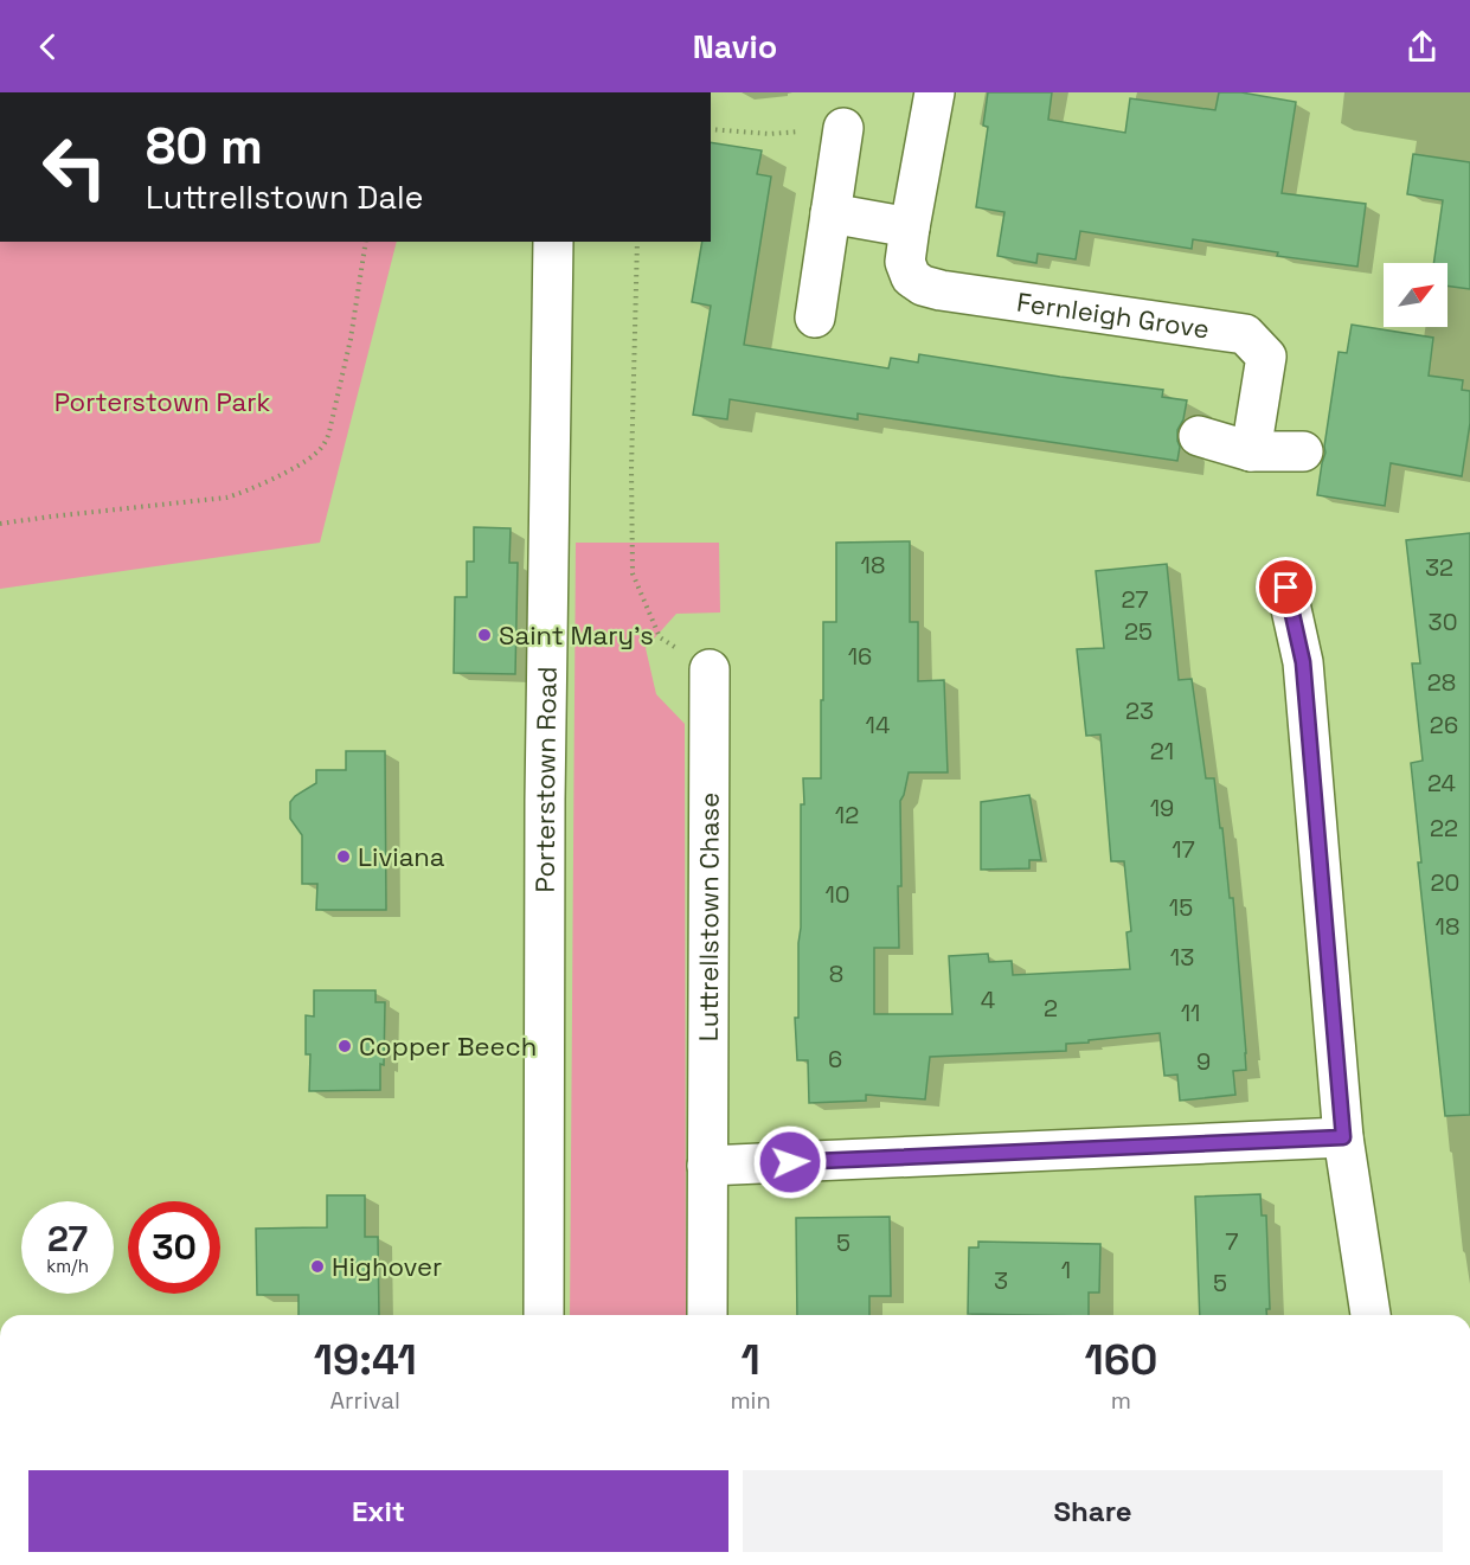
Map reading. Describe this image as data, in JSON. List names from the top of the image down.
{
  "streets": {
    "street": ["Fernleigh Grove", "Porterstown Road", "Luttrellstown Chase"]
  },
  "parks": ["Porterstown Park"],
  "places": [
    "Saint Mary's",
    "Liviana",
    "Copper Beech",
    "Highover"
  ],
  "house_numbers": [
    "18",
    "32",
    "27",
    "30",
    "25",
    "16",
    "28",
    "23",
    "14",
    "26",
    "21",
    "24",
    "19",
    "12",
    "22",
    "17",
    "20",
    "10",
    "15",
    "18",
    "13",
    "8",
    "4",
    "2",
    "11",
    "6",
    "9",
    "7",
    "5",
    "1",
    "3",
    "5"
  ],
  "north": "top right",
  "page": {
    "header": "Navio",
    "turn": ["80 m", "Luttrellstown Dale"],
    "speed": "27 km/h",
    "limit": "30",
    "eta": [
      "19:41",
      "Arrival",
      "1",
      "min",
      "160",
      "m"
    ],
    "buttons": ["Exit", "Share"]
  }
}
